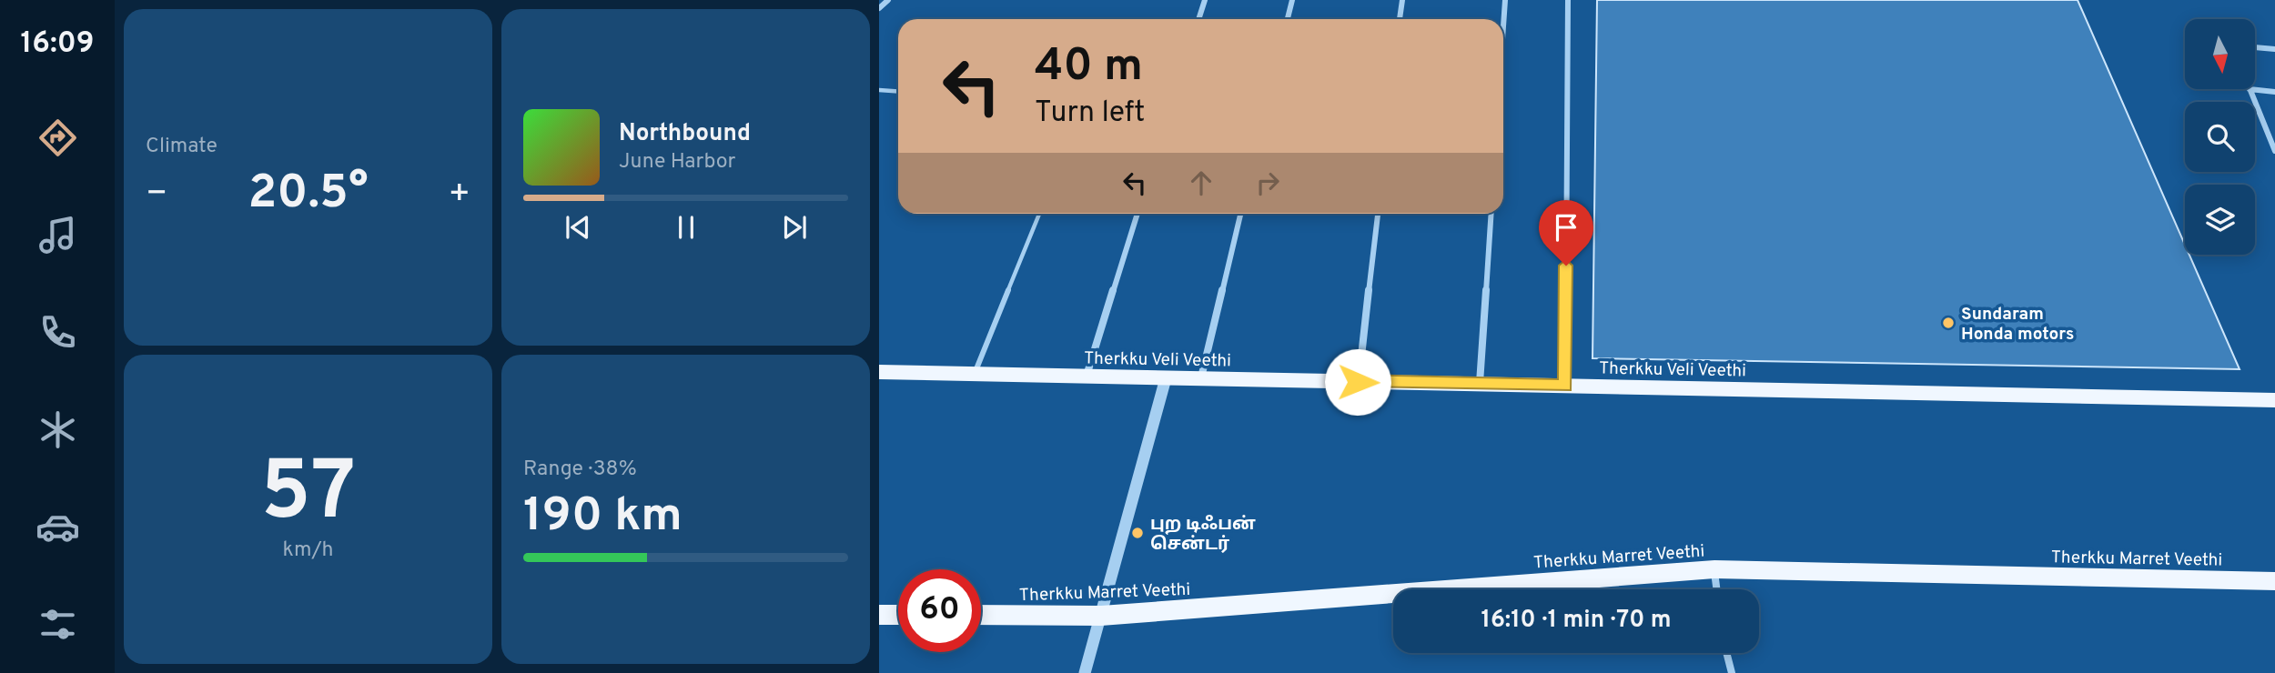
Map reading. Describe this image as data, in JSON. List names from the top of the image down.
{
  "streets": {
    "main road": ["Therkku Veli Veethi", "Therkku Marret Veethi"]
  },
  "places": ["Sundaram Honda motors", "புற டிஃபன் சென்டர்"],
  "north": "bottom",
  "page": {
    "tabs": "16:09",
    "tile": [
      "Climate",
      ["57", "km/h"],
      ["Range · 38%", "190 km"]
    ],
    "turn": ["40 m", "Turn left"],
    "song": ["Northbound", "June Harbor"],
    "heat": ["−", "20.5°", "+"],
    "limit": "60",
    "trip": "16:10 · 1 min · 70 m"
  }
}
